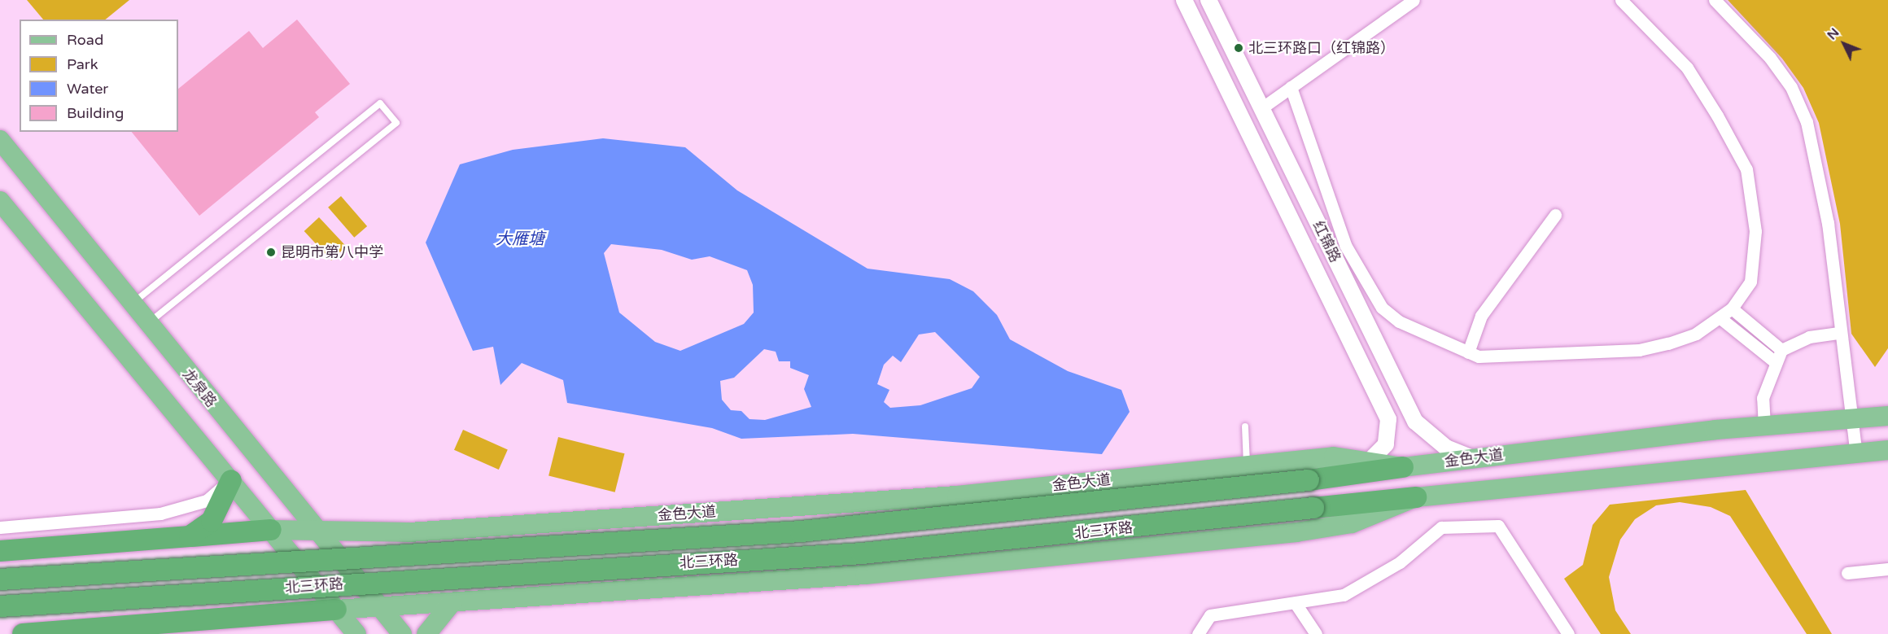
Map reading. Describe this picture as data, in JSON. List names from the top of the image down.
{
  "streets": {
    "highway": ["北三环路"],
    "main road": ["龙泉路", "金色大道"],
    "street": ["红锦路"]
  },
  "crossings": [
    ["红锦路", "金色大道"],
    ["龙泉路", "金色大道"],
    ["金色大道", "北三环路"]
  ],
  "water": ["大雁塘"],
  "places": ["北三环路口（红锦路）", "昆明市第八中学"],
  "legend": [
    "Road",
    "Park",
    "Water",
    "Building"
  ],
  "north": "top left"
}
